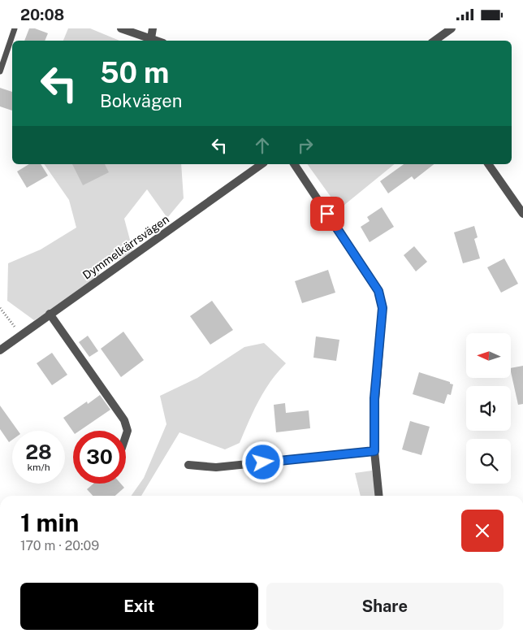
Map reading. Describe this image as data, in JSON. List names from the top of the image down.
{
  "streets": {
    "street": ["Dymmelkärrsvägen"]
  },
  "north": "left",
  "page": {
    "status": "20:08",
    "turn": ["50 m", "Bokvägen"],
    "speed": "28 km/h",
    "limit": "30",
    "heading": ["1 min", "170 m · 20:09"],
    "buttons": ["Exit", "Share"]
  }
}
